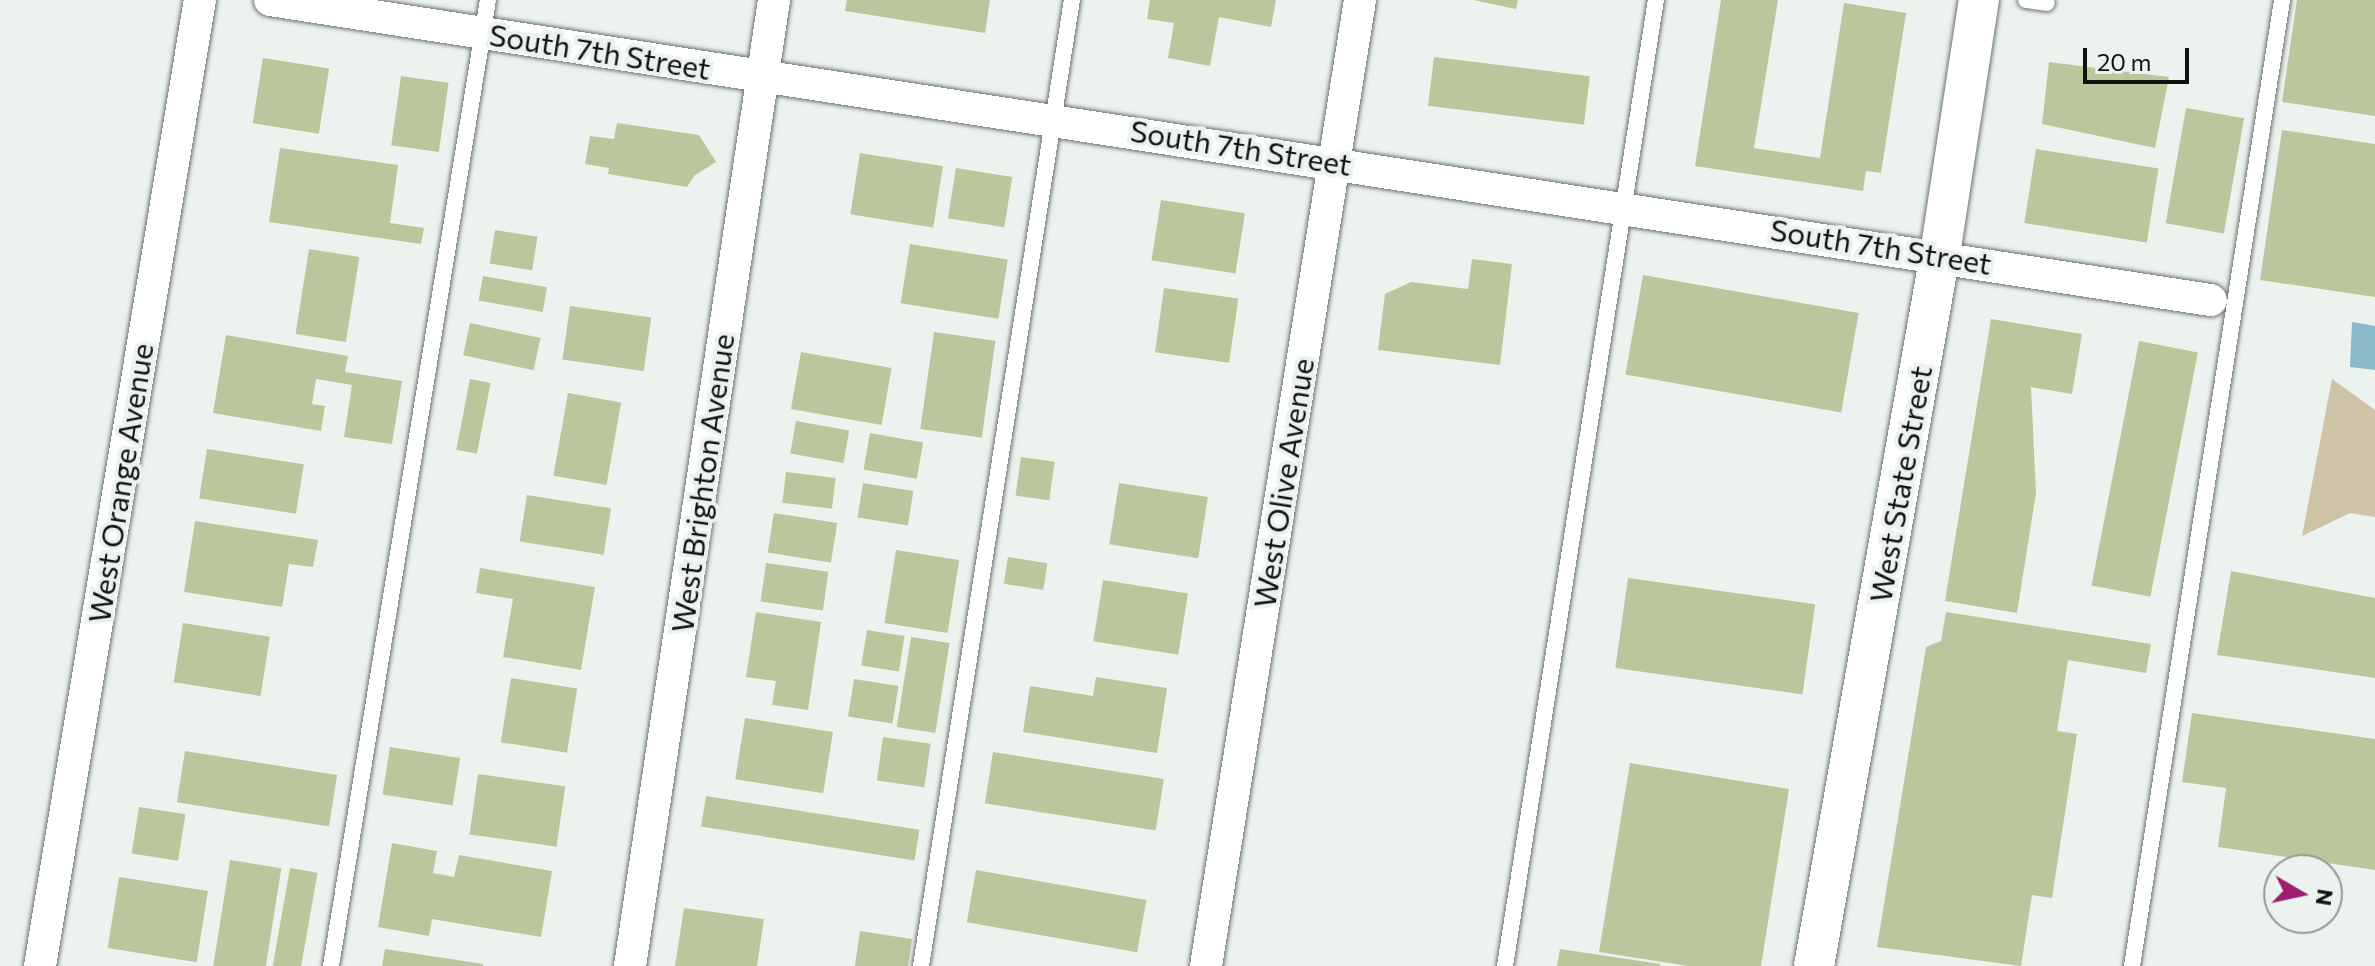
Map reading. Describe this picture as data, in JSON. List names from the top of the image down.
{
  "streets": {
    "street": [
      "South 7th Street",
      "West Orange Avenue",
      "West Brighton Avenue",
      "West Olive Avenue",
      "West State Street"
    ]
  },
  "crossings": [
    ["South 7th Street", "West Brighton Avenue"],
    ["South 7th Street", "West Olive Avenue"],
    ["South 7th Street", "West State Street"]
  ],
  "scale_bar": "20 m",
  "north": "right"
}
